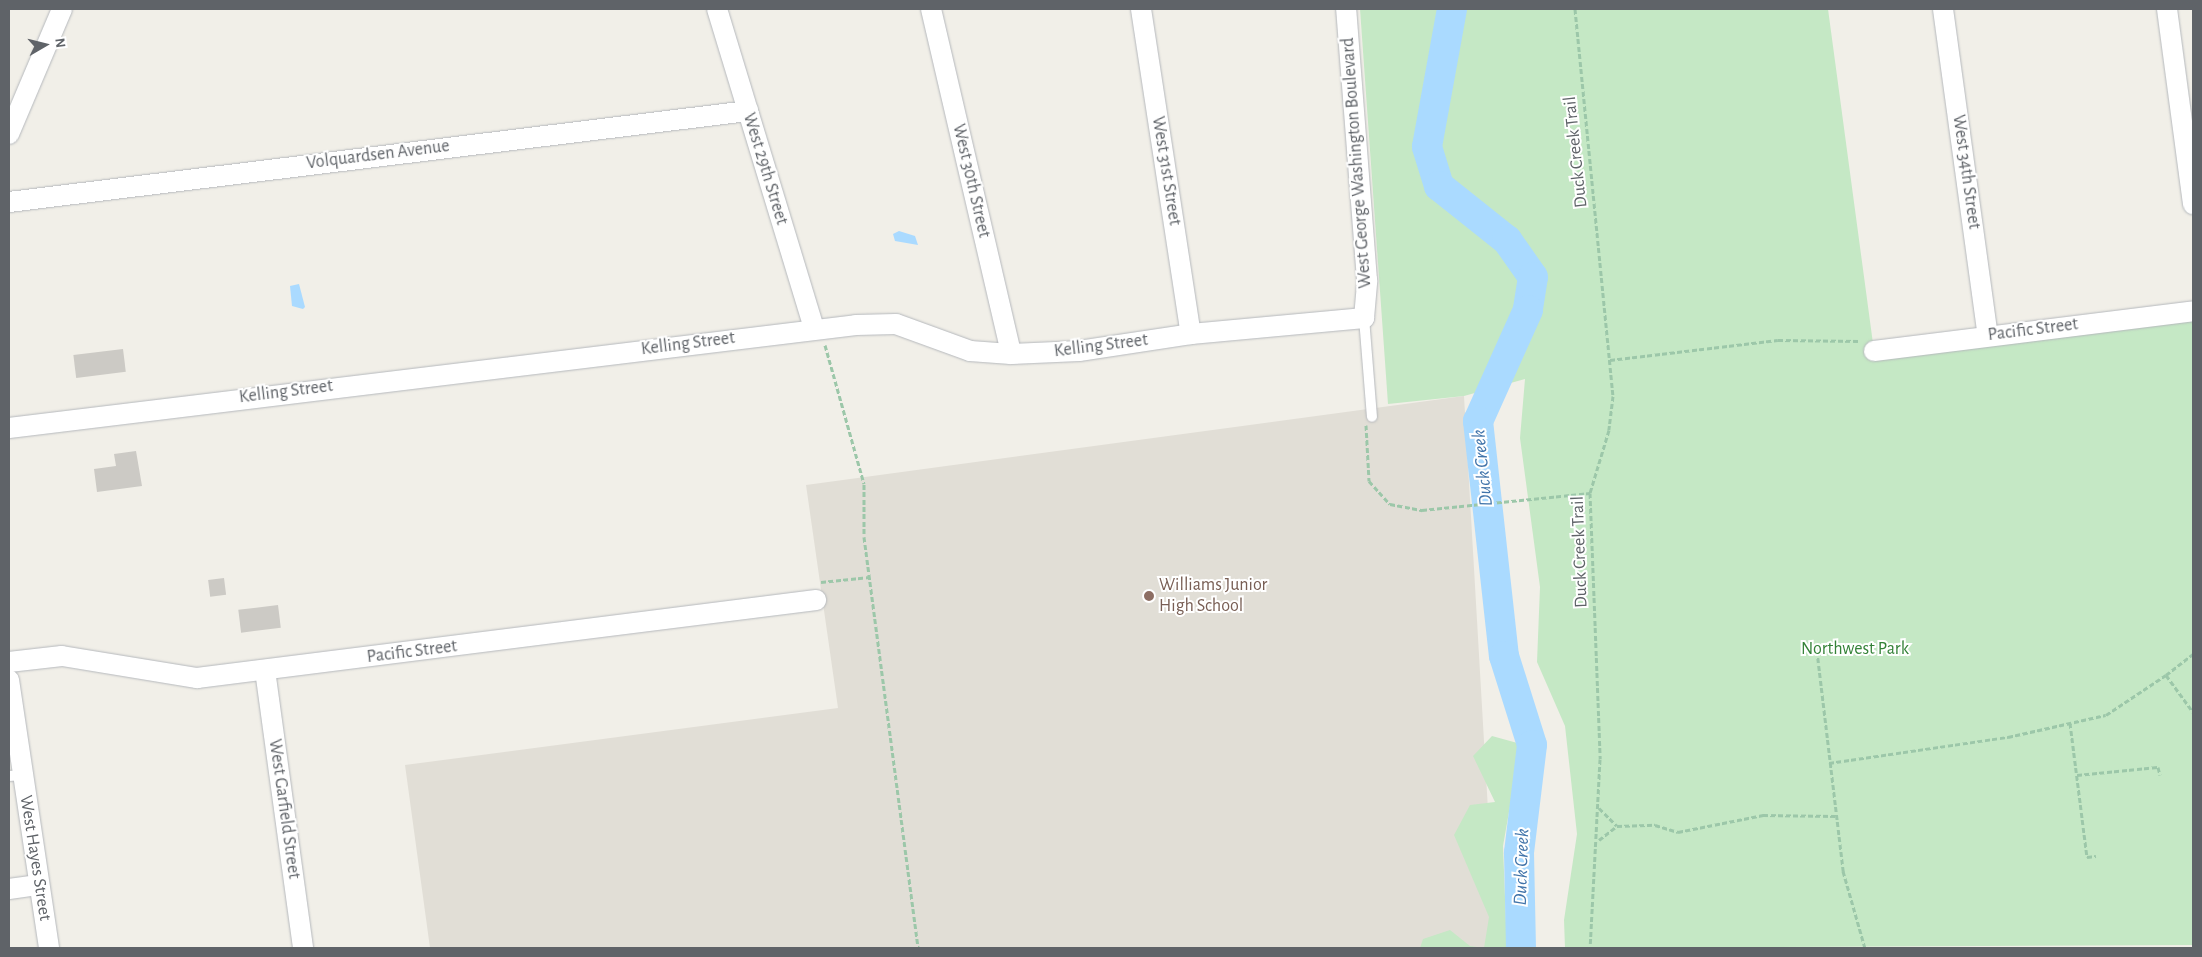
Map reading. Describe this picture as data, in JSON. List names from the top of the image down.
{
  "streets": {
    "street": [
      "Volquardsen Avenue",
      "West George Washington Boulevard",
      "West 29th Street",
      "West 31st Street",
      "West 34th Street",
      "West 30th Street",
      "Pacific Street",
      "Kelling Street",
      "West Garfield Street",
      "West Hayes Street"
    ],
    "path": ["Duck Creek Trail"]
  },
  "crossings": [
    ["Volquardsen Avenue", "West 29th Street"],
    ["West George Washington Boulevard", "Kelling Street"],
    ["West 29th Street", "Kelling Street"],
    ["West 31st Street", "Kelling Street"],
    ["West 34th Street", "Pacific Street"],
    ["West 30th Street", "Kelling Street"],
    ["Pacific Street", "West Garfield Street"]
  ],
  "water": ["Duck Creek"],
  "parks": ["Northwest Park"],
  "places": ["Williams Junior High School"],
  "north": "right"
}
